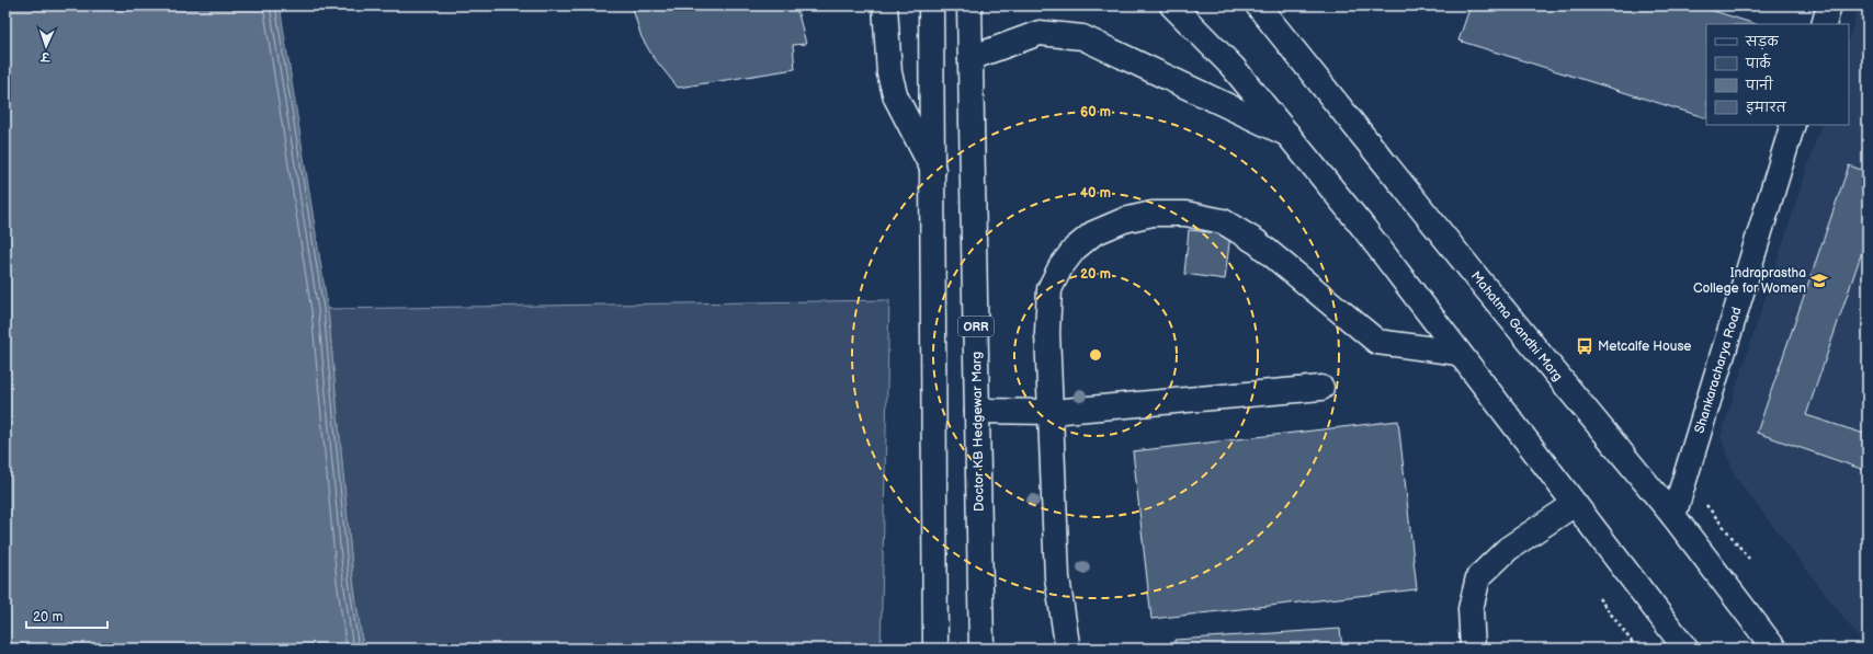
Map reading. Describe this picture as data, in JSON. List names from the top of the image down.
{
  "streets": {
    "main road": [
      "ORR",
      "Mahatma Gandhi Marg",
      "Shankaracharya Road",
      "Doctor KB Hedgewar Marg"
    ]
  },
  "crossings": [
    ["Mahatma Gandhi Marg", "Shankaracharya Road"]
  ],
  "places": {
    "school or university": ["Indraprastha College for Women"],
    "bus stop": ["Metcalfe House"]
  },
  "legend": [
    "सड़क",
    "पार्क",
    "पानी",
    "इमारत"
  ],
  "scale_bar": "20 m",
  "north": "bottom",
  "rings": ["60 m", "40 m", "20 m"]
}
